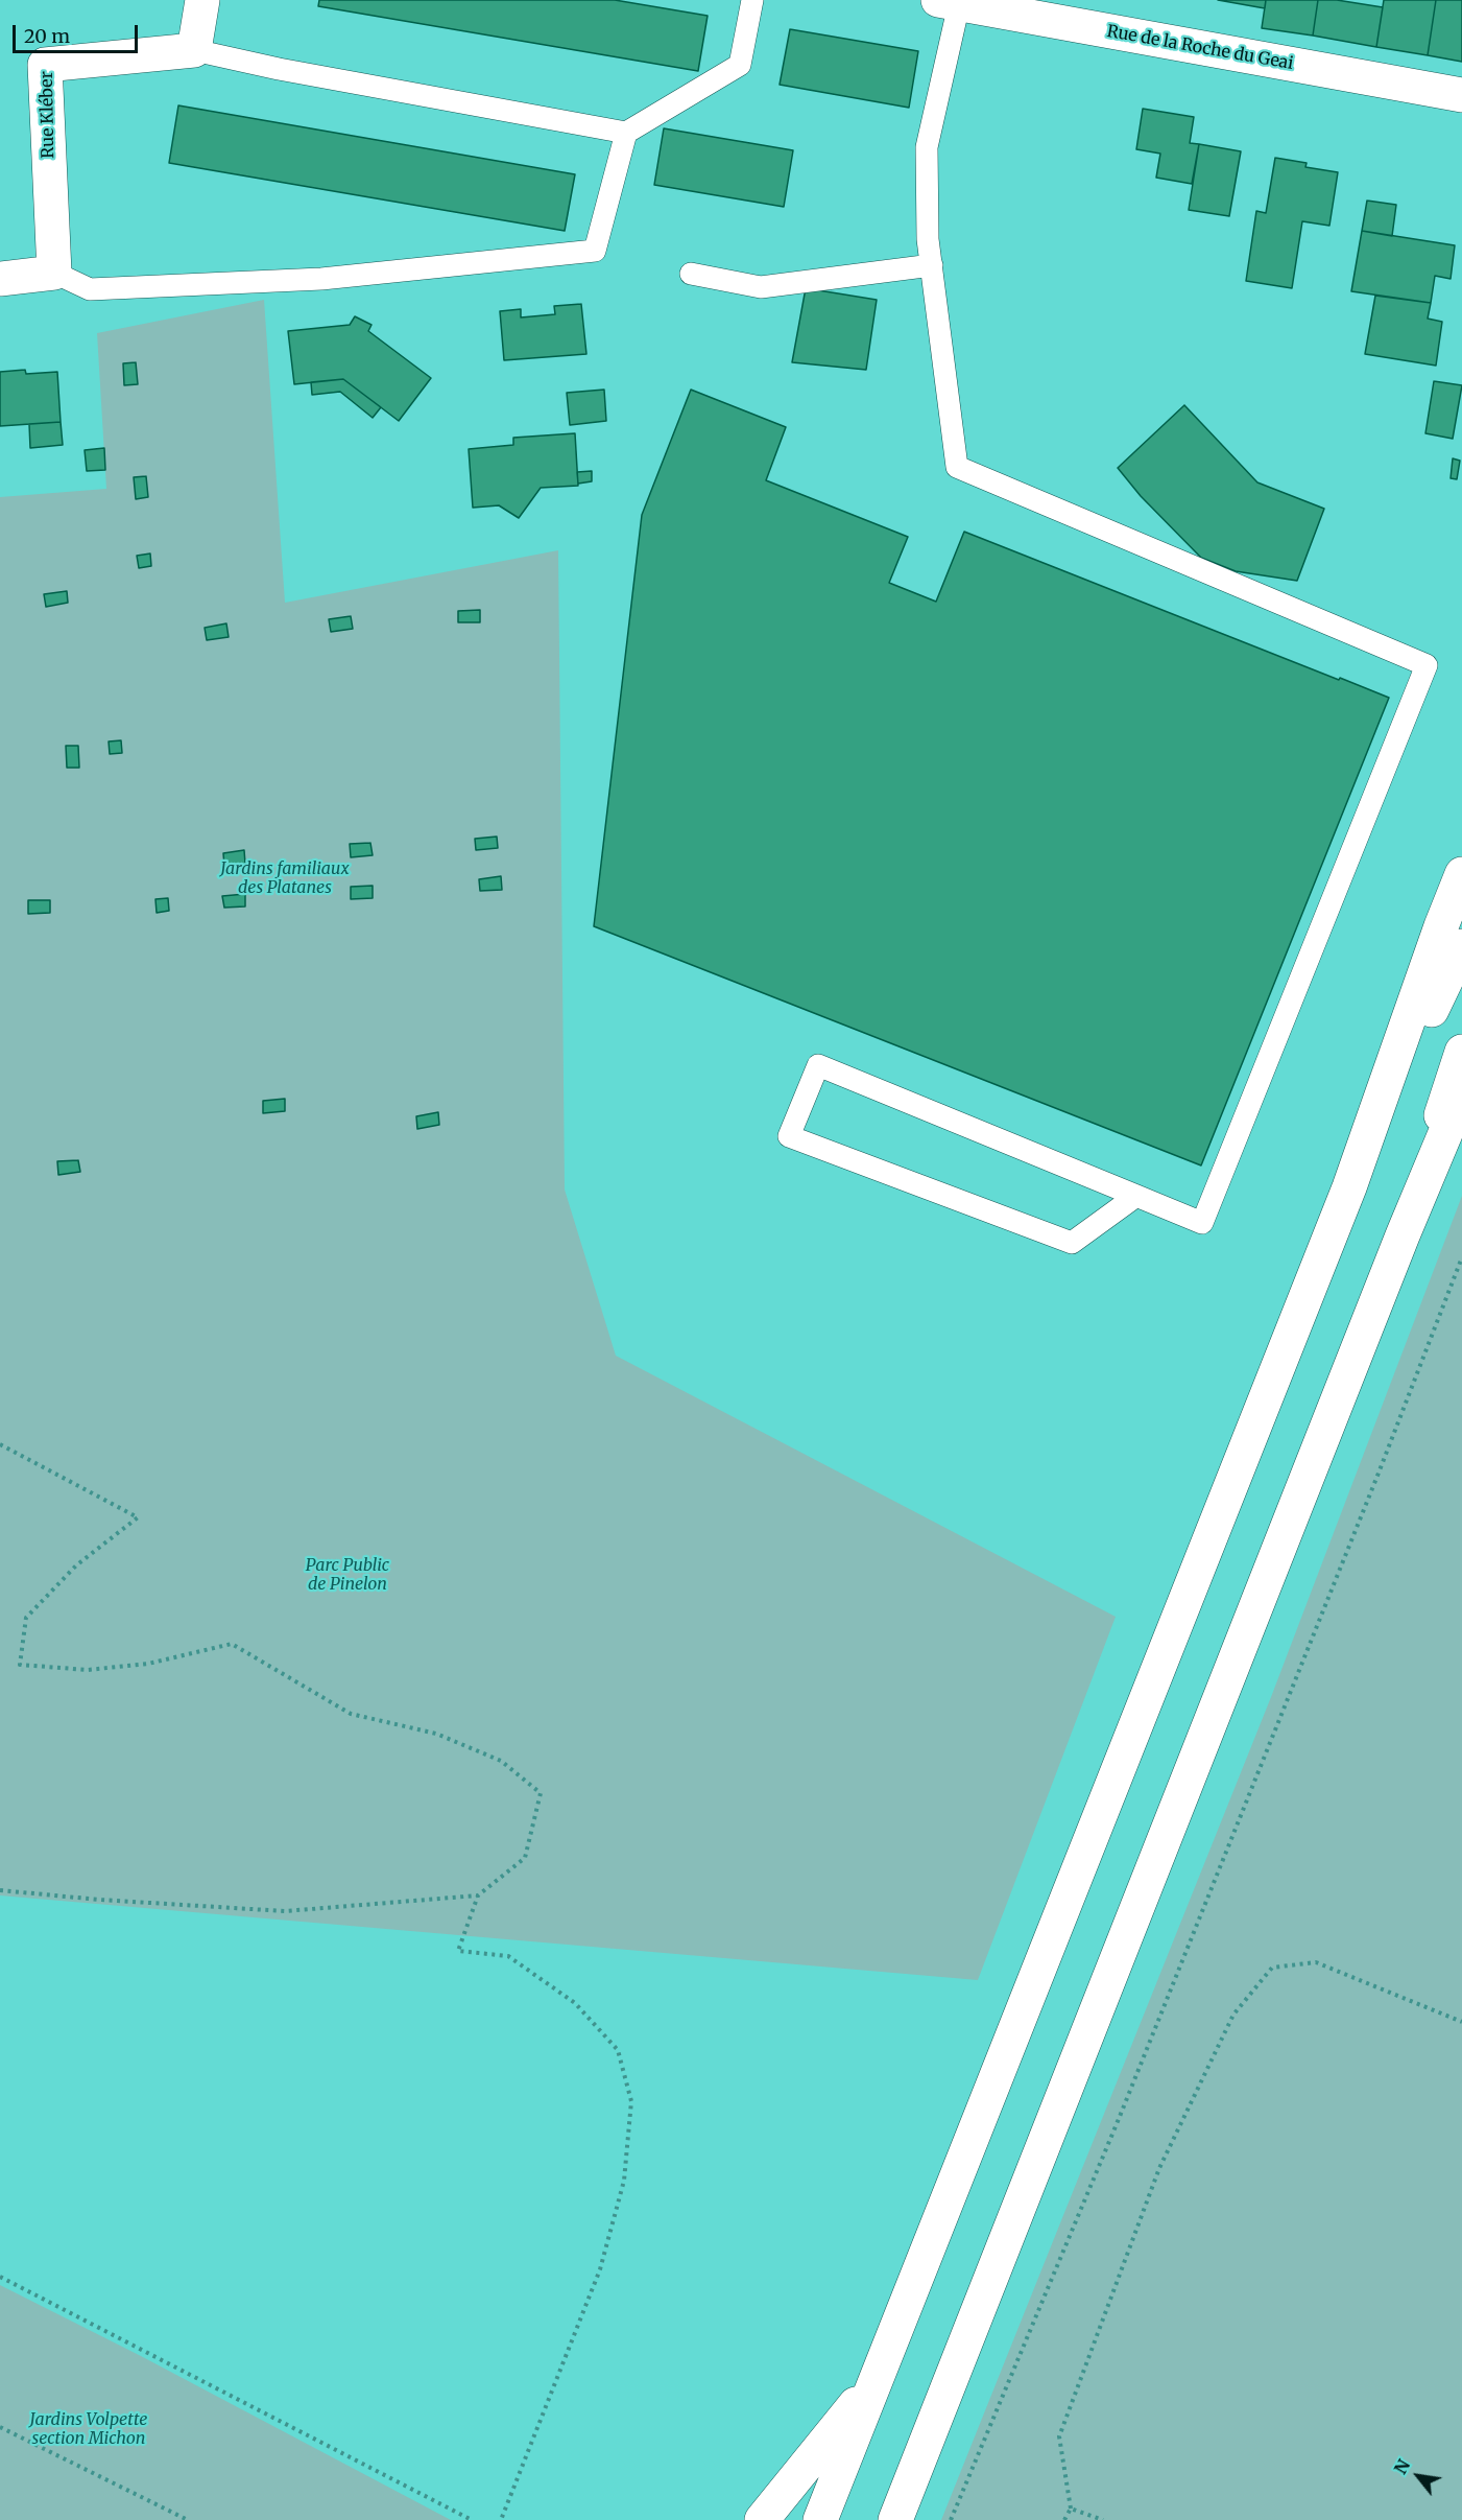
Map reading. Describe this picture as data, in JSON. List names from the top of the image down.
{
  "streets": {
    "main road": ["Rue de la Roche du Geai", "Rue Kléber"]
  },
  "parks": ["Jardins familiaux des Platanes", "Parc Public de Pinelon", "Jardins Volpette section Michon"],
  "scale_bar": "20 m",
  "north": "top left"
}
